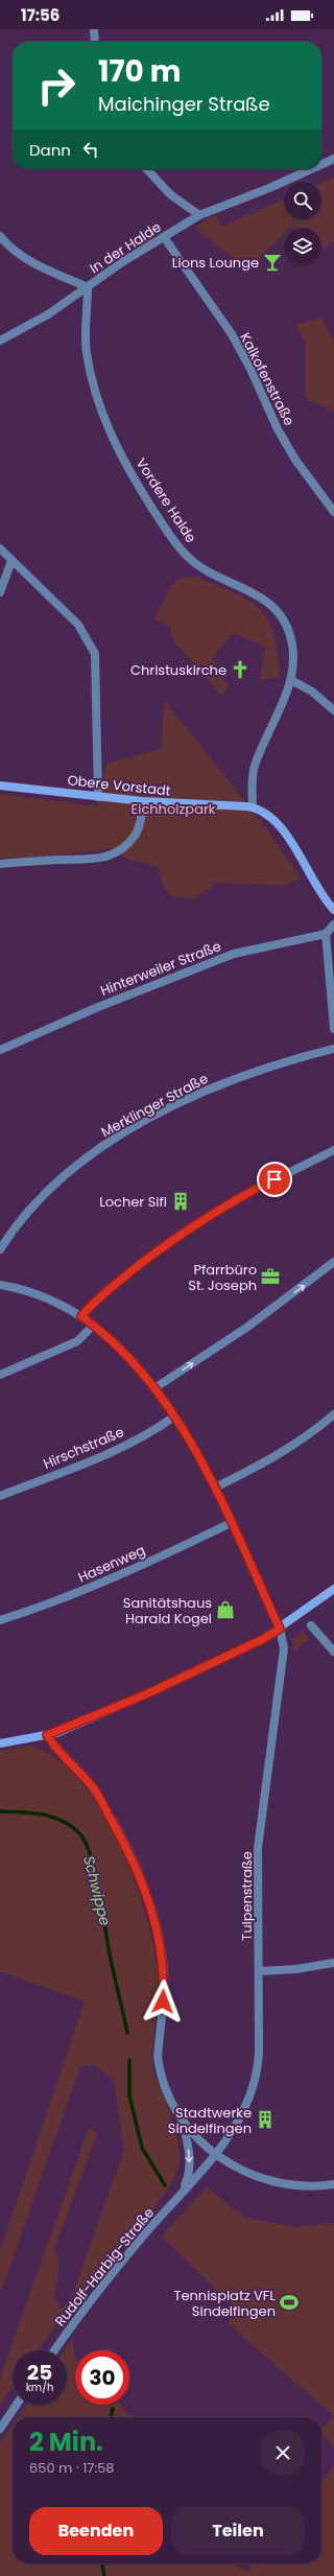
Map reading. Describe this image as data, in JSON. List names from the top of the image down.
{
  "streets": {
    "main road": ["Obere Vorstadt"],
    "street": [
      "In der Halde",
      "Kalkofenstraße",
      "Vordere Halde",
      "Hinterweiler Straße",
      "Merklinger Straße",
      "Hirschstraße",
      "Hasenweg",
      "Tulpenstraße",
      "Rudolf-Harbig-Straße"
    ]
  },
  "crossings": [
    ["In der Halde", "Kalkofenstraße"],
    ["In der Halde", "Vordere Halde"],
    ["Vordere Halde", "Obere Vorstadt"],
    ["Hirschstraße", "Tulpenstraße"],
    ["Hasenweg", "Tulpenstraße"],
    ["Tulpenstraße", "Rudolf-Harbig-Straße"]
  ],
  "water": ["Schwippe"],
  "parks": ["Eichholzpark"],
  "places": {
    "bar": ["Lions Lounge"],
    "church": ["Christuskirche"],
    "building": ["Locher Sifi", "Stadtwerke Sindelfingen"],
    "office": ["Pfarrbüro St. Joseph"],
    "shop": ["Sanitätshaus Harald Kogel"],
    "sports": ["Tennisplatz VFL Sindelfingen"]
  },
  "page": {
    "status": "17:56",
    "turn": ["170 m", "Maichinger Straße"],
    "then": "Dann",
    "speed": "25 km/h",
    "limit": "30",
    "heading": ["2 Min.", "650 m · 17:58"],
    "buttons": ["Beenden", "Teilen"]
  }
}
